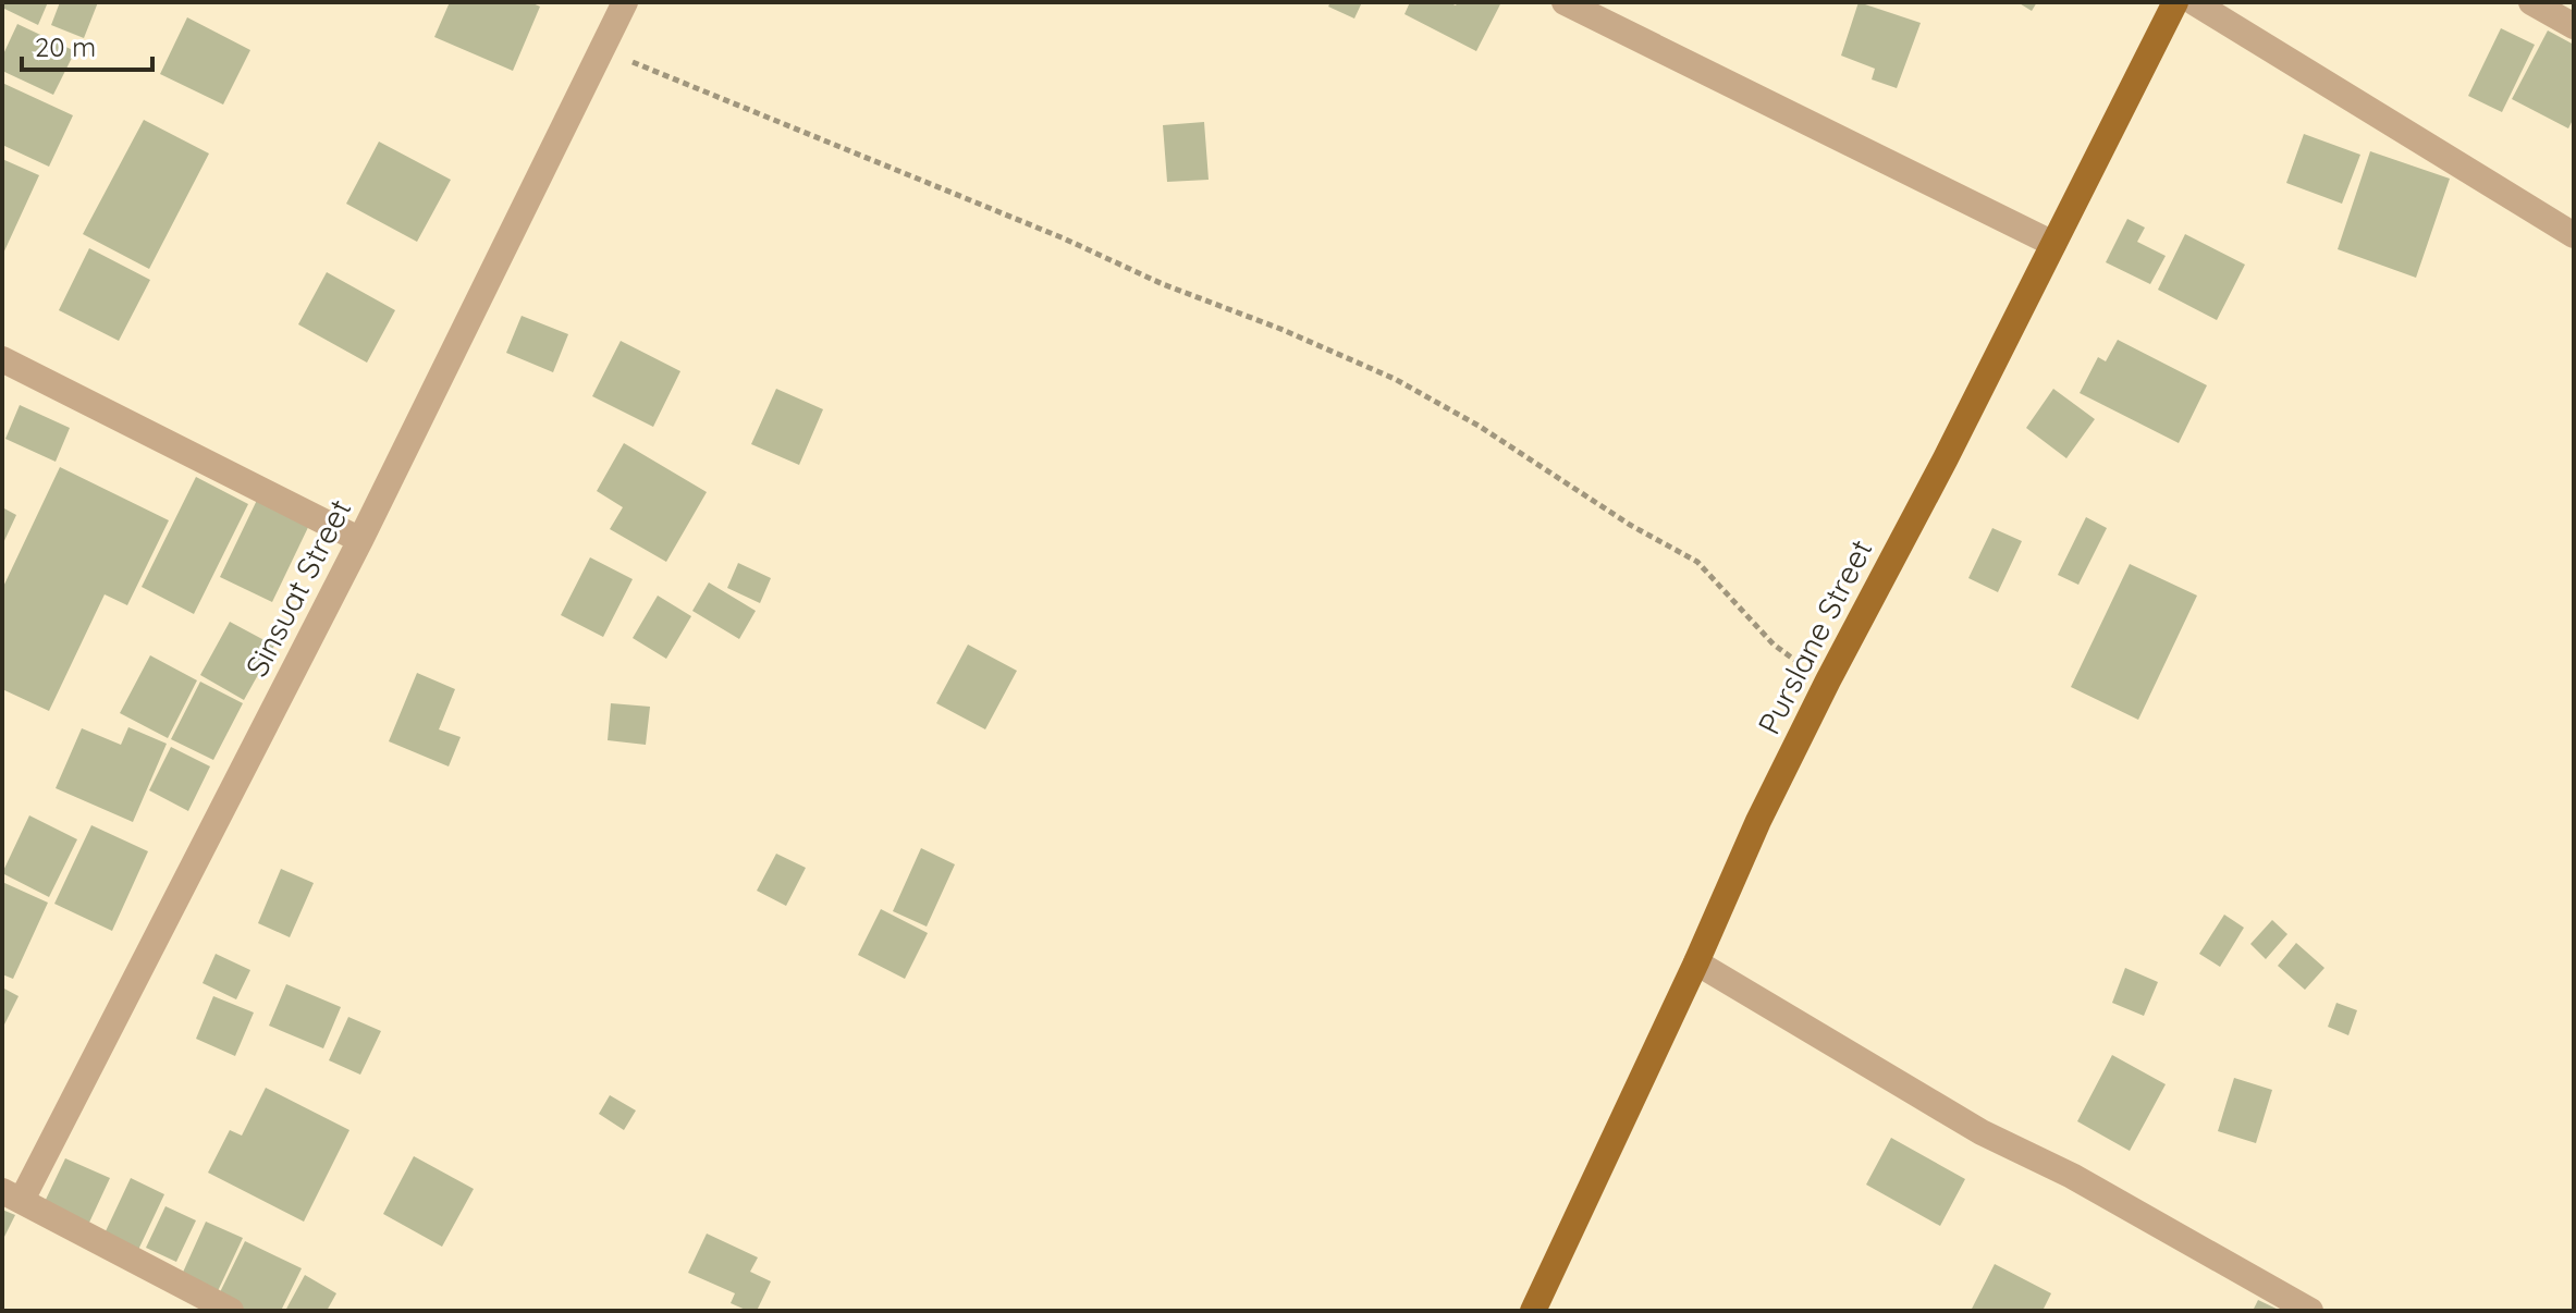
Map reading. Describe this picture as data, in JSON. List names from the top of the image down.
{
  "streets": {
    "main road": ["Purslane Street"],
    "street": ["Sinsuat Street"]
  },
  "scale_bar": "20 m"
}
